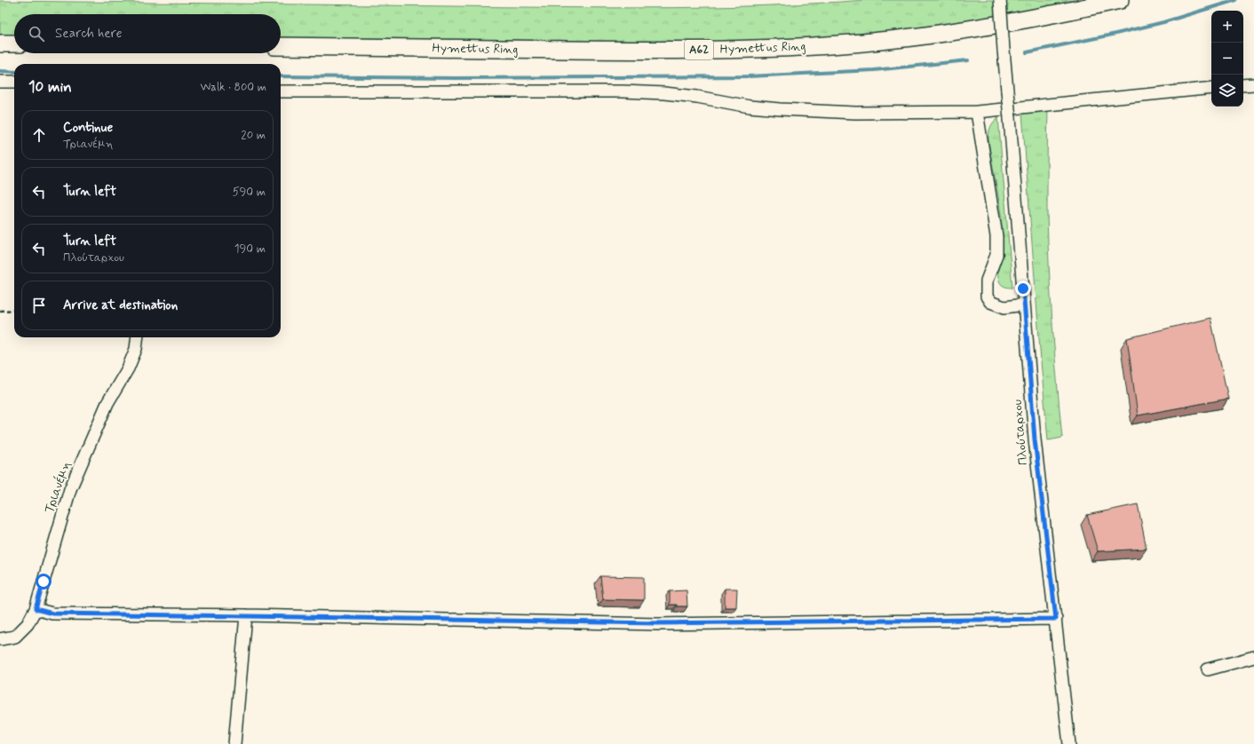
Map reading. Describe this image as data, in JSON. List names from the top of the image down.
{
  "streets": {
    "highway": ["Hymettus Ring", "Α62"],
    "street": ["Πλούταρχου", "Τριανέμη"]
  },
  "page": {
    "map_buttons": ["+", "−"],
    "search": "Search here",
    "heading": ["10 min", "Walk · 800 m"],
    "list": [
      ["Continue", "Τριανέμη", "20 m"],
      ["Turn left", "590 m"],
      ["Turn left", "Πλούταρχου", "190 m"],
      "Arrive at destination"
    ]
  }
}
